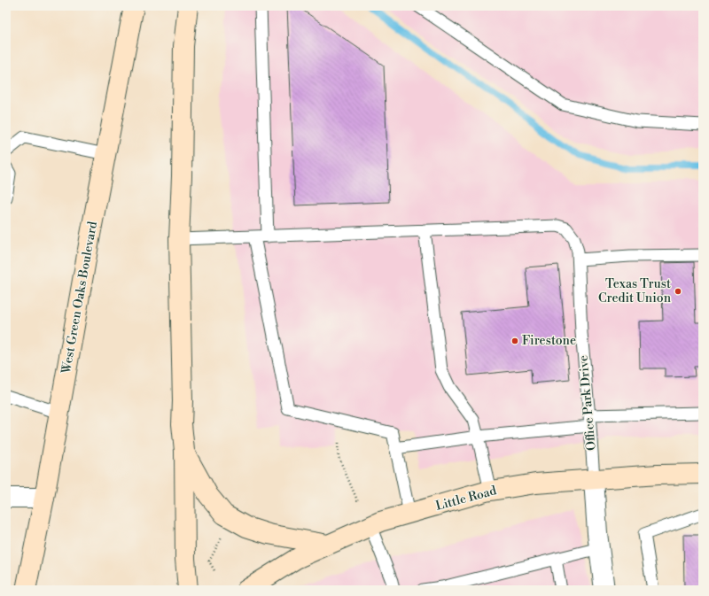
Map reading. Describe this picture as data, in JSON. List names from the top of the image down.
{
  "streets": {
    "main road": ["West Green Oaks Boulevard", "Little Road"],
    "street": ["Office Park Drive"]
  },
  "crossings": [
    ["Office Park Drive", "Little Road"]
  ],
  "places": ["Texas Trust Credit Union", "Firestone"]
}
